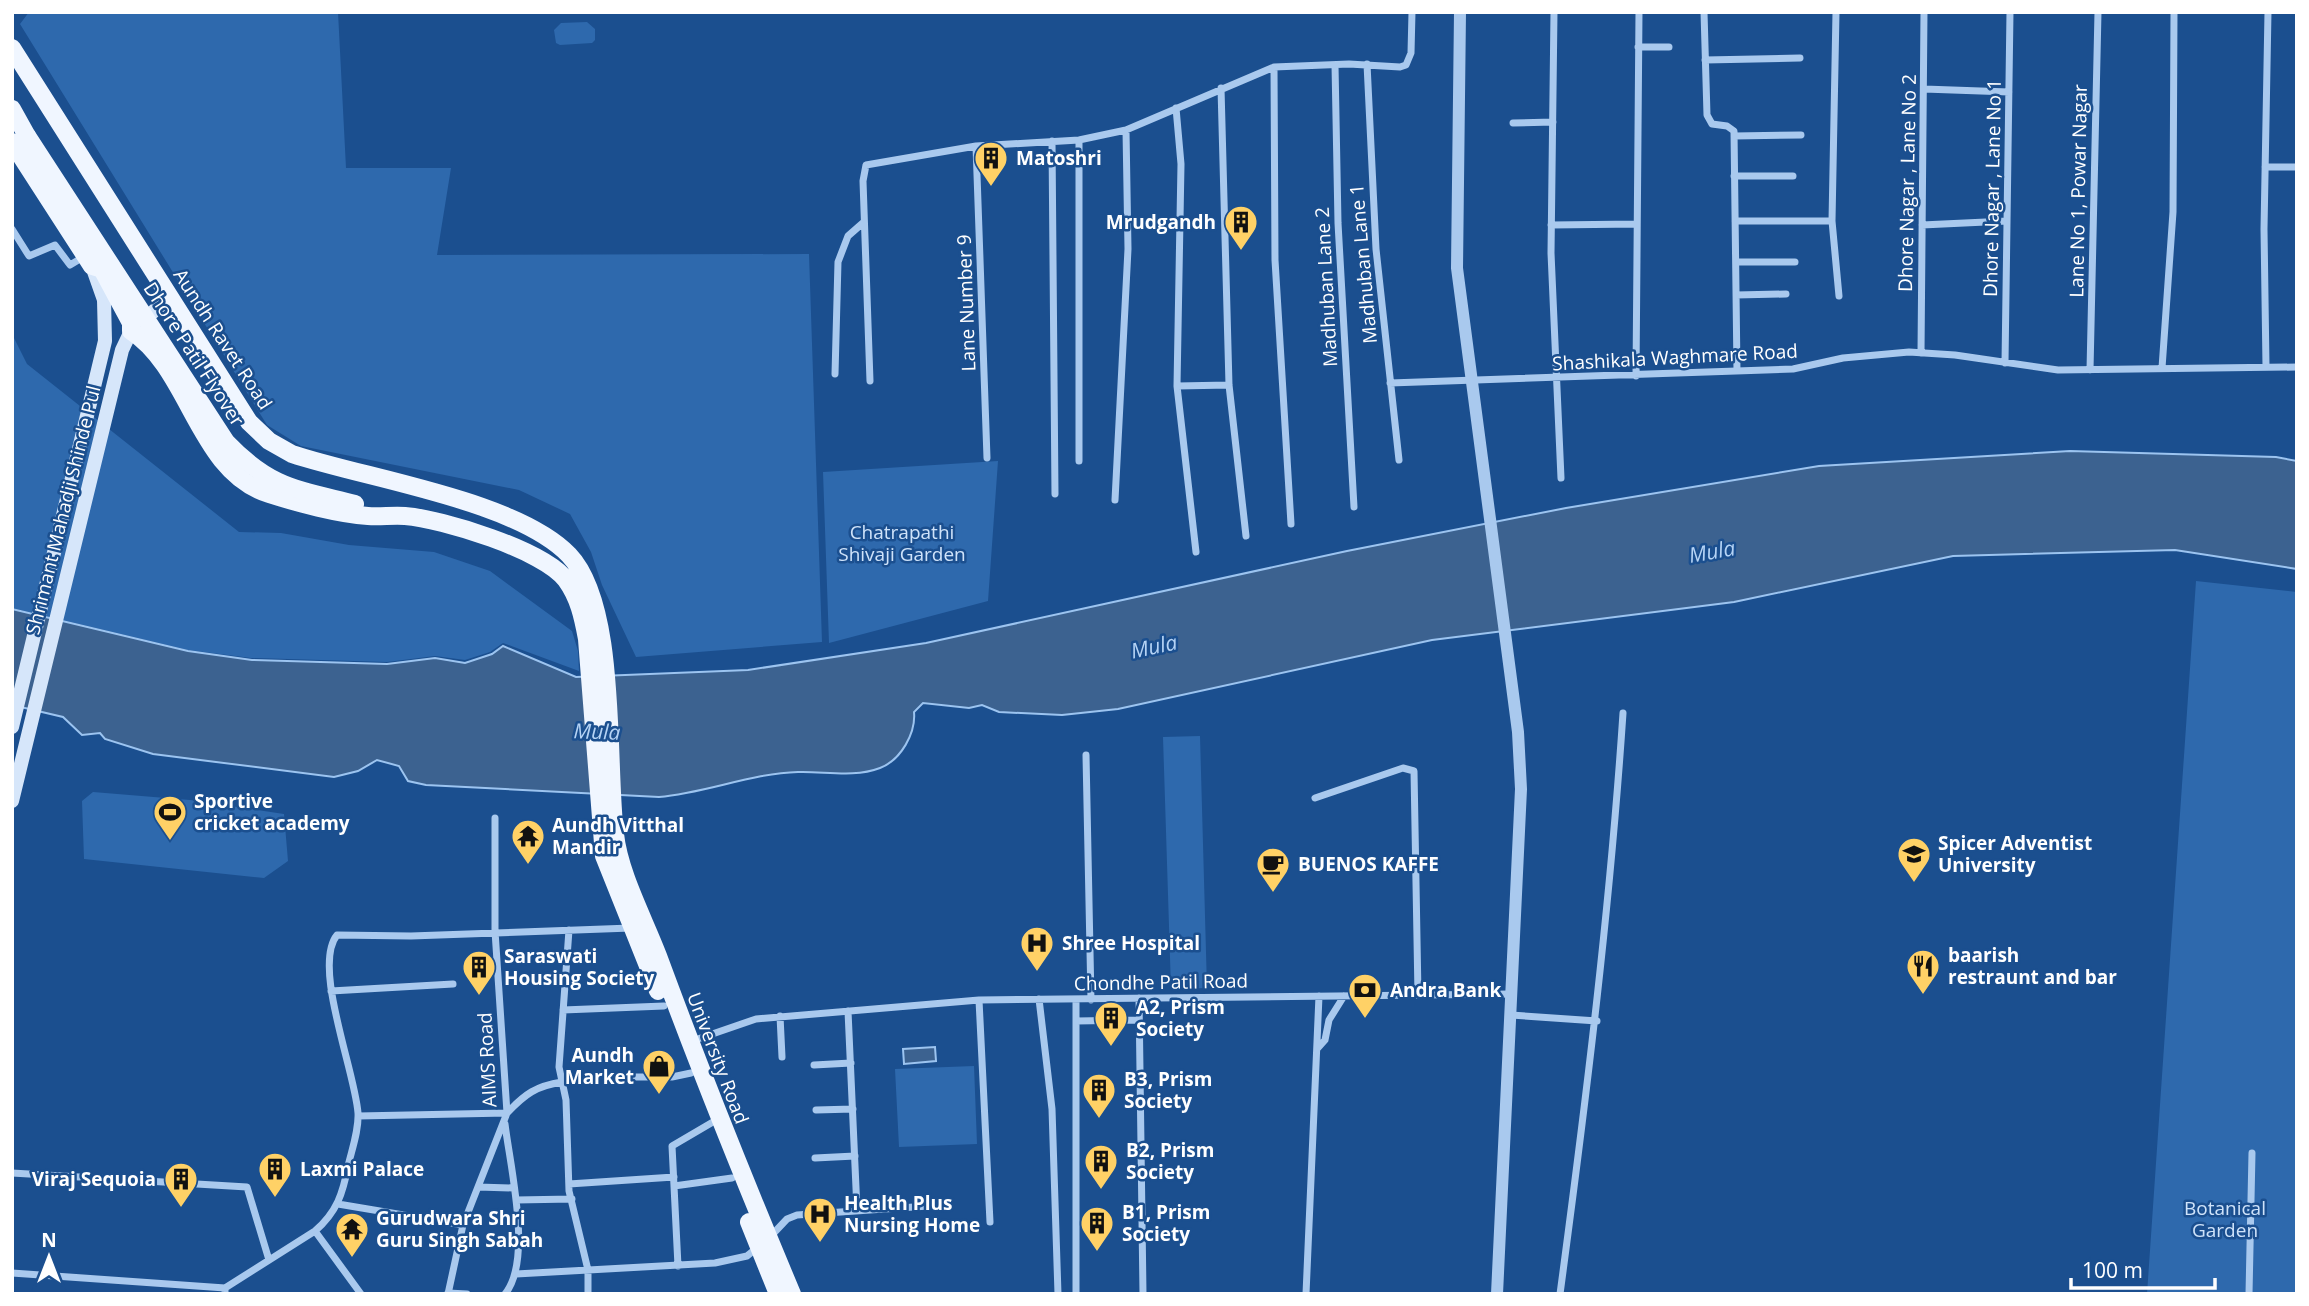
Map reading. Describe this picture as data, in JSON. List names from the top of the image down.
{
  "streets": {
    "main road": [
      "Aundh Ravet Road",
      "Dhore Patil Flyover",
      "Shrimant Mahadji Shinde Pul",
      "University Road"
    ],
    "street": [
      "Dhore Nagar , Lane No 2",
      "Dhore Nagar , Lane No 1",
      "Lane No 1, Powar Nagar",
      "Madhuban Lane 1",
      "Madhuban Lane 2",
      "Lane Number 9",
      "Shashikala Waghmare Road",
      "Chondhe Patil Road",
      "AIMS Road"
    ]
  },
  "crossings": [
    ["Dhore Nagar , Lane No 2", "Shashikala Waghmare Road"],
    ["Dhore Nagar , Lane No 1", "Shashikala Waghmare Road"],
    ["Lane No 1, Powar Nagar", "Shashikala Waghmare Road"],
    ["Madhuban Lane 1", "Shashikala Waghmare Road"],
    ["Aundh Ravet Road", "University Road"],
    ["Chondhe Patil Road", "University Road"]
  ],
  "water": ["Mula"],
  "parks": ["Chatrapathi Shivaji Garden", "Botanical Garden"],
  "places": {
    "building": [
      "Matoshri",
      "Mrudgandh",
      "Saraswati Housing Society",
      "A2, Prism Society",
      "B3, Prism Society",
      "B2, Prism Society",
      "Laxmi Palace",
      "Viraj Sequoia",
      "B1, Prism Society"
    ],
    "sports": ["Sportive cricket academy"],
    "temple": ["Aundh Vitthal Mandir", "Gurudwara Shri Guru Singh Sabah"],
    "school or university": ["Spicer Adventist University"],
    "cafe": ["BUENOS KAFFE"],
    "hospital": ["Shree Hospital", "Health Plus Nursing Home"],
    "restaurant": ["baarish restraunt and bar"],
    "bank": ["Andra Bank"],
    "shop": ["Aundh Market"]
  },
  "scale_bar": "100 m",
  "north": "top"
}
